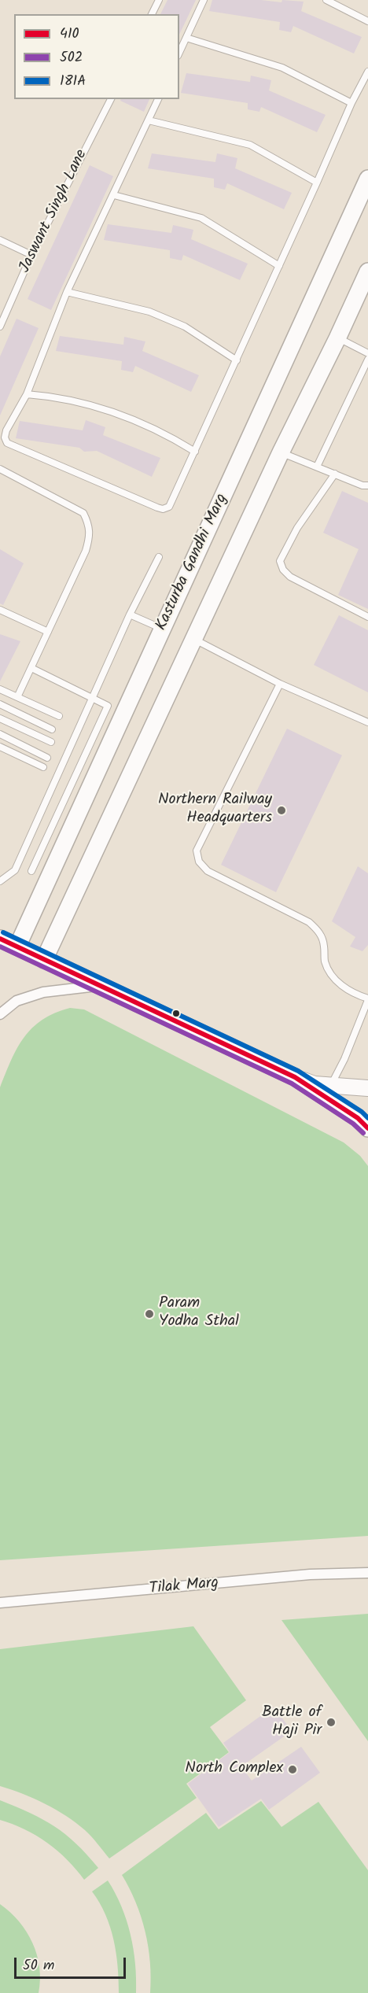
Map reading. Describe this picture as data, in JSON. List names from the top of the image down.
{
  "streets": {
    "main road": ["Kasturba Gandhi Marg"],
    "street": ["Tilak Marg"],
    "lane": ["Jaswant Singh Lane"]
  },
  "places": [
    "Northern Railway Headquarters",
    "Param Yodha Sthal",
    "Battle of Haji Pir",
    "North Complex"
  ],
  "lines": ["transit line 181A", "transit line 410", "transit line 502"],
  "legend": ["410", "502", "181A"],
  "scale_bar": "50 m"
}
